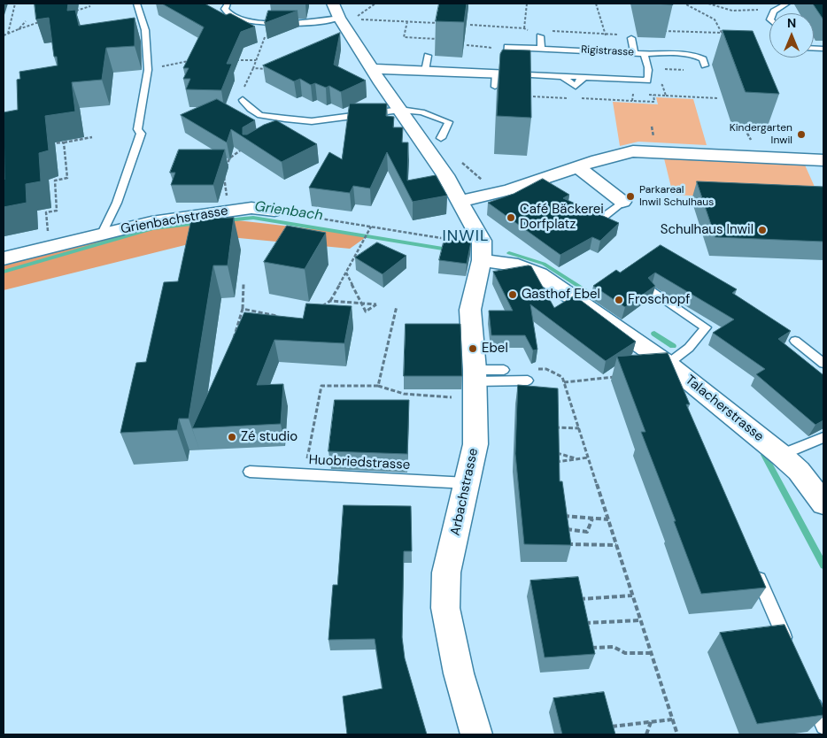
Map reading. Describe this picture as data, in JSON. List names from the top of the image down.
{
  "streets": {
    "street": ["Grienbachstrasse", "Talacherstrasse", "Arbachstrasse"],
    "lane": ["Rigistrasse", "Huobriedstrasse"]
  },
  "crossings": [
    ["Talacherstrasse", "Arbachstrasse"],
    ["Huobriedstrasse", "Arbachstrasse"]
  ],
  "districts": ["INWIL"],
  "water": ["Grienbach"],
  "places": [
    "Kindergarten Inwil",
    "Parkareal Inwil Schulhaus",
    "Café Bäckerei Dorfplatz",
    "Schulhaus Inwil",
    "Gasthof Ebel",
    "Froschopf",
    "Ebel",
    "Zé studio"
  ],
  "north": "top"
}
